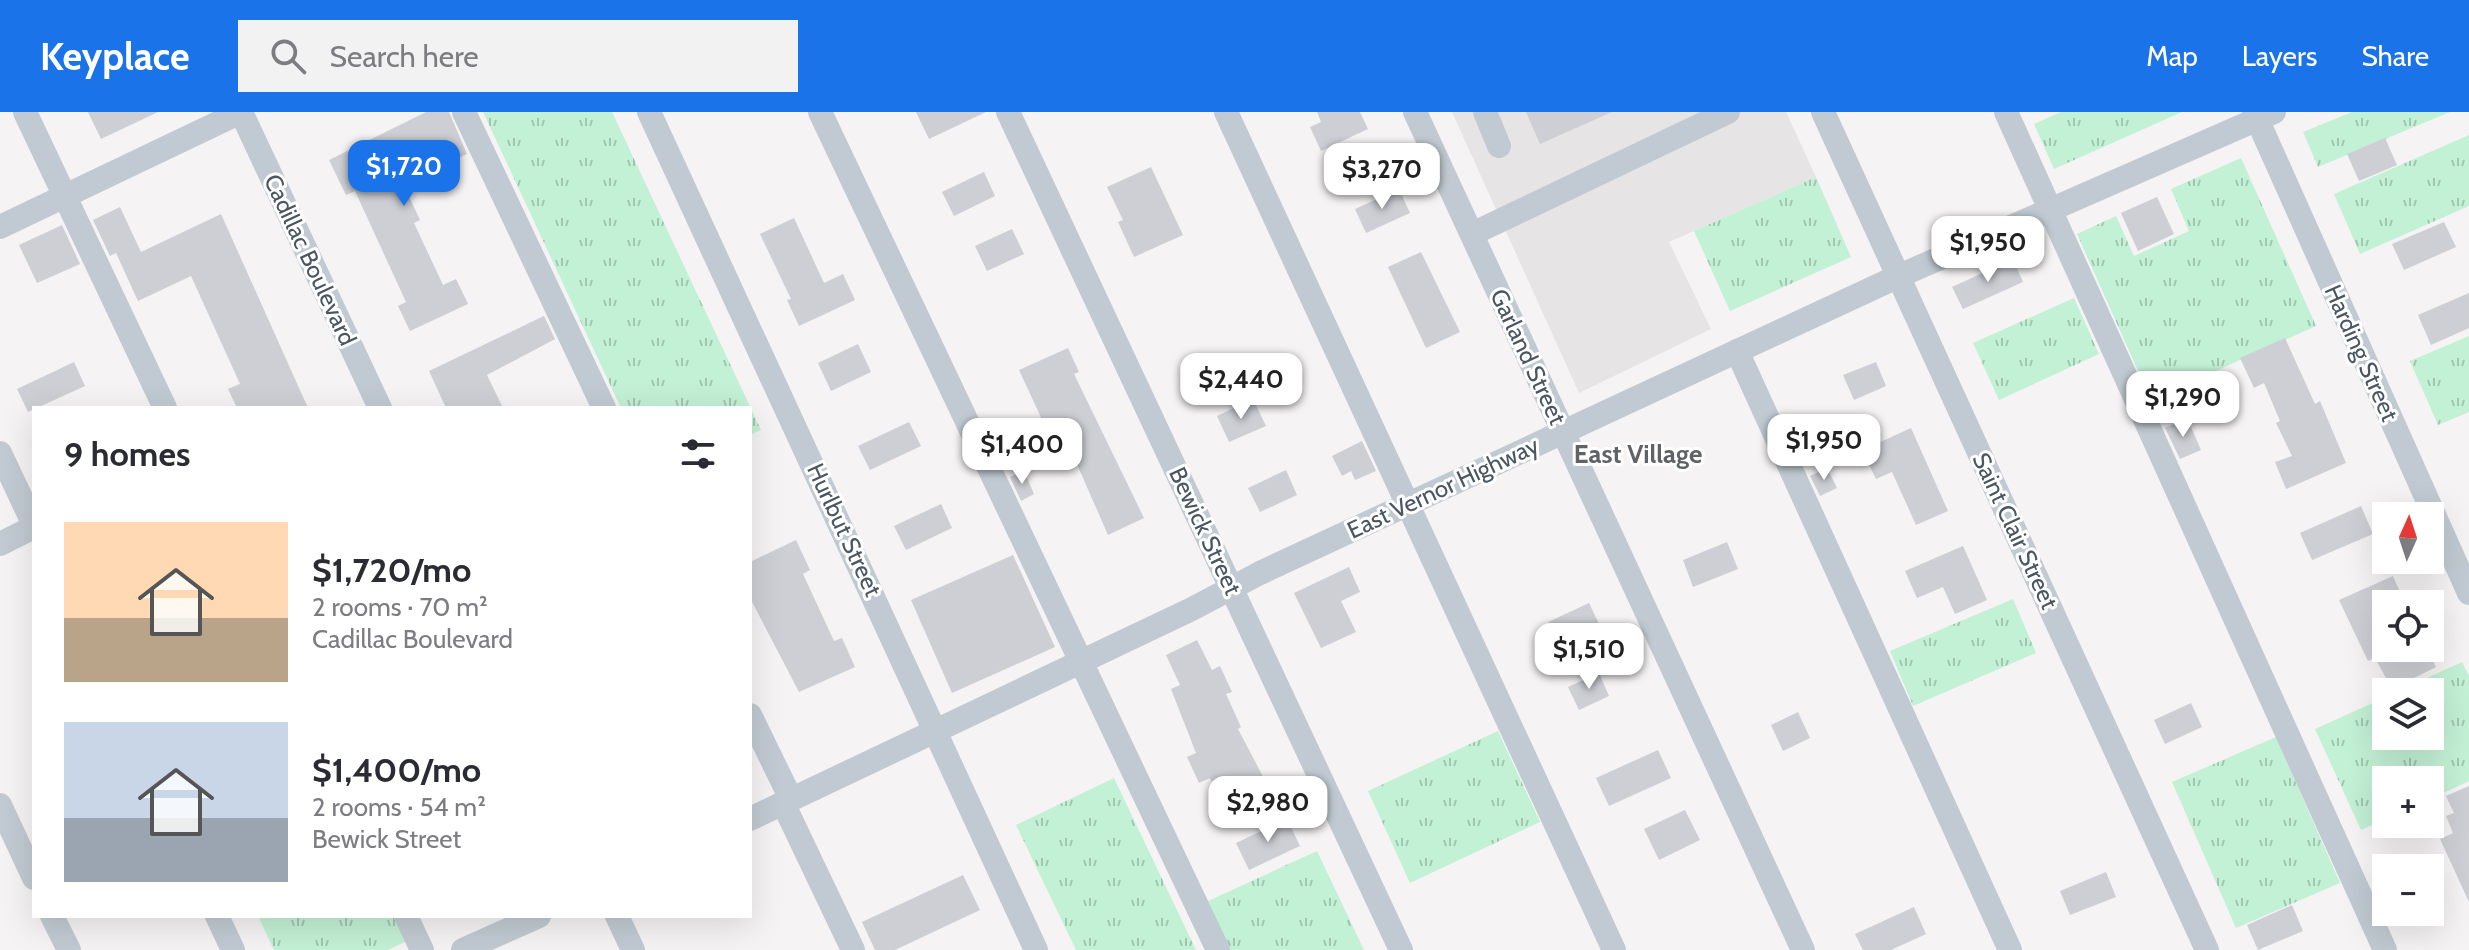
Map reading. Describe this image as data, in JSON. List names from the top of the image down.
{
  "streets": {
    "street": [
      "Cadillac Boulevard",
      "Harding Street",
      "Garland Street",
      "East Vernor Highway",
      "Hurlbut Street",
      "Bewick Street",
      "Saint Clair Street"
    ]
  },
  "crossings": [
    ["Harding Street", "East Vernor Highway"],
    ["Garland Street", "East Vernor Highway"],
    ["East Vernor Highway", "Hurlbut Street"],
    ["East Vernor Highway", "Bewick Street"],
    ["East Vernor Highway", "Saint Clair Street"]
  ],
  "districts": ["East Village"],
  "north": "top",
  "page": {
    "header": "Keyplace",
    "search": "Search here",
    "nav": ["Map", "Layers", "Share"],
    "price": [
      "$1,720",
      "$3,270",
      "$1,950",
      "$2,440",
      "$1,290",
      "$1,950",
      "$1,400",
      "$1,510",
      "$2,980"
    ],
    "heading": "9 homes",
    "map_buttons": ["+", "−"],
    "list": [
      {
        "name": "$1,720/mo",
        "note": "2 rooms · 70 m² · Cadillac Boulevard"
      },
      {
        "name": "$1,400/mo",
        "note": "2 rooms · 54 m² · Bewick Street"
      }
    ]
  }
}
